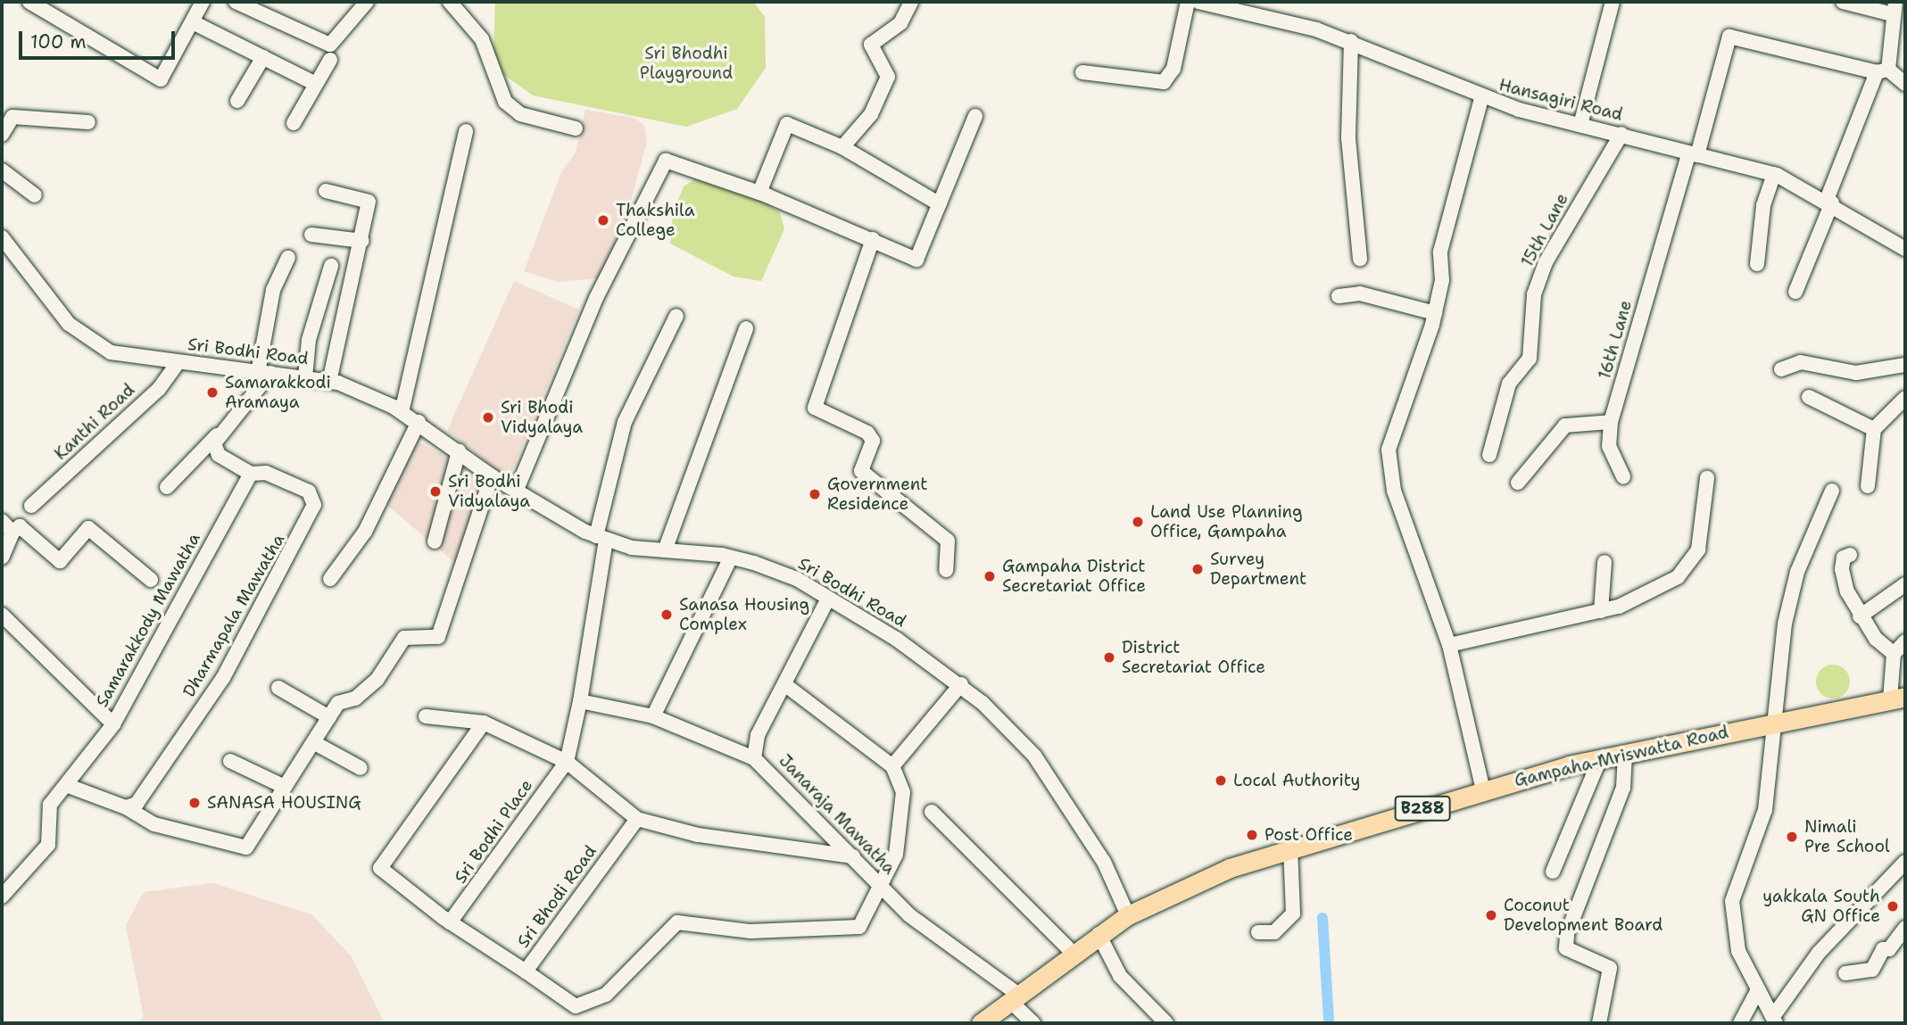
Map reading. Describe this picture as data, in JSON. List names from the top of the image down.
{
  "streets": {
    "main road": ["Gampaha-Mriswatta Road", "B288"],
    "street": [
      "Hansagiri Road",
      "15th Lane",
      "16th Lane",
      "Sri Bodhi Road",
      "Kanthi Road",
      "Dharmapala Mawatha",
      "Samarakkody Mawatha",
      "Janaraja Mawatha",
      "Sri Bodhi Place",
      "Sri Bhodi Road"
    ]
  },
  "crossings": [
    ["Hansagiri Road", "15th Lane"],
    ["Hansagiri Road", "16th Lane"],
    ["Sri Bodhi Road", "Kanthi Road"],
    ["Sri Bodhi Road", "Gampaha-Mriswatta Road"],
    ["Dharmapala Mawatha", "Samarakkody Mawatha"],
    ["Gampaha-Mriswatta Road", "Janaraja Mawatha"],
    ["Janaraja Mawatha", "Sri Bhodi Road"]
  ],
  "parks": ["Sri Bhodhi Playground"],
  "places": [
    "Thakshila College",
    "Samarakkodi Aramaya",
    "Sri Bhodi Vidyalaya",
    "Sri Bodhi Vidyalaya",
    "Government Residence",
    "Land Use Planning Office, Gampaha",
    "Survey Department",
    "Gampaha District Secretariat Office",
    "Sanasa Housing Complex",
    "District Secretariat Office",
    "Local Authority",
    "SANASA HOUSING",
    "Post Office",
    "Nimali Pre School",
    "yakkala South GN Office",
    "Coconut Development Board"
  ],
  "scale_bar": "100 m"
}
